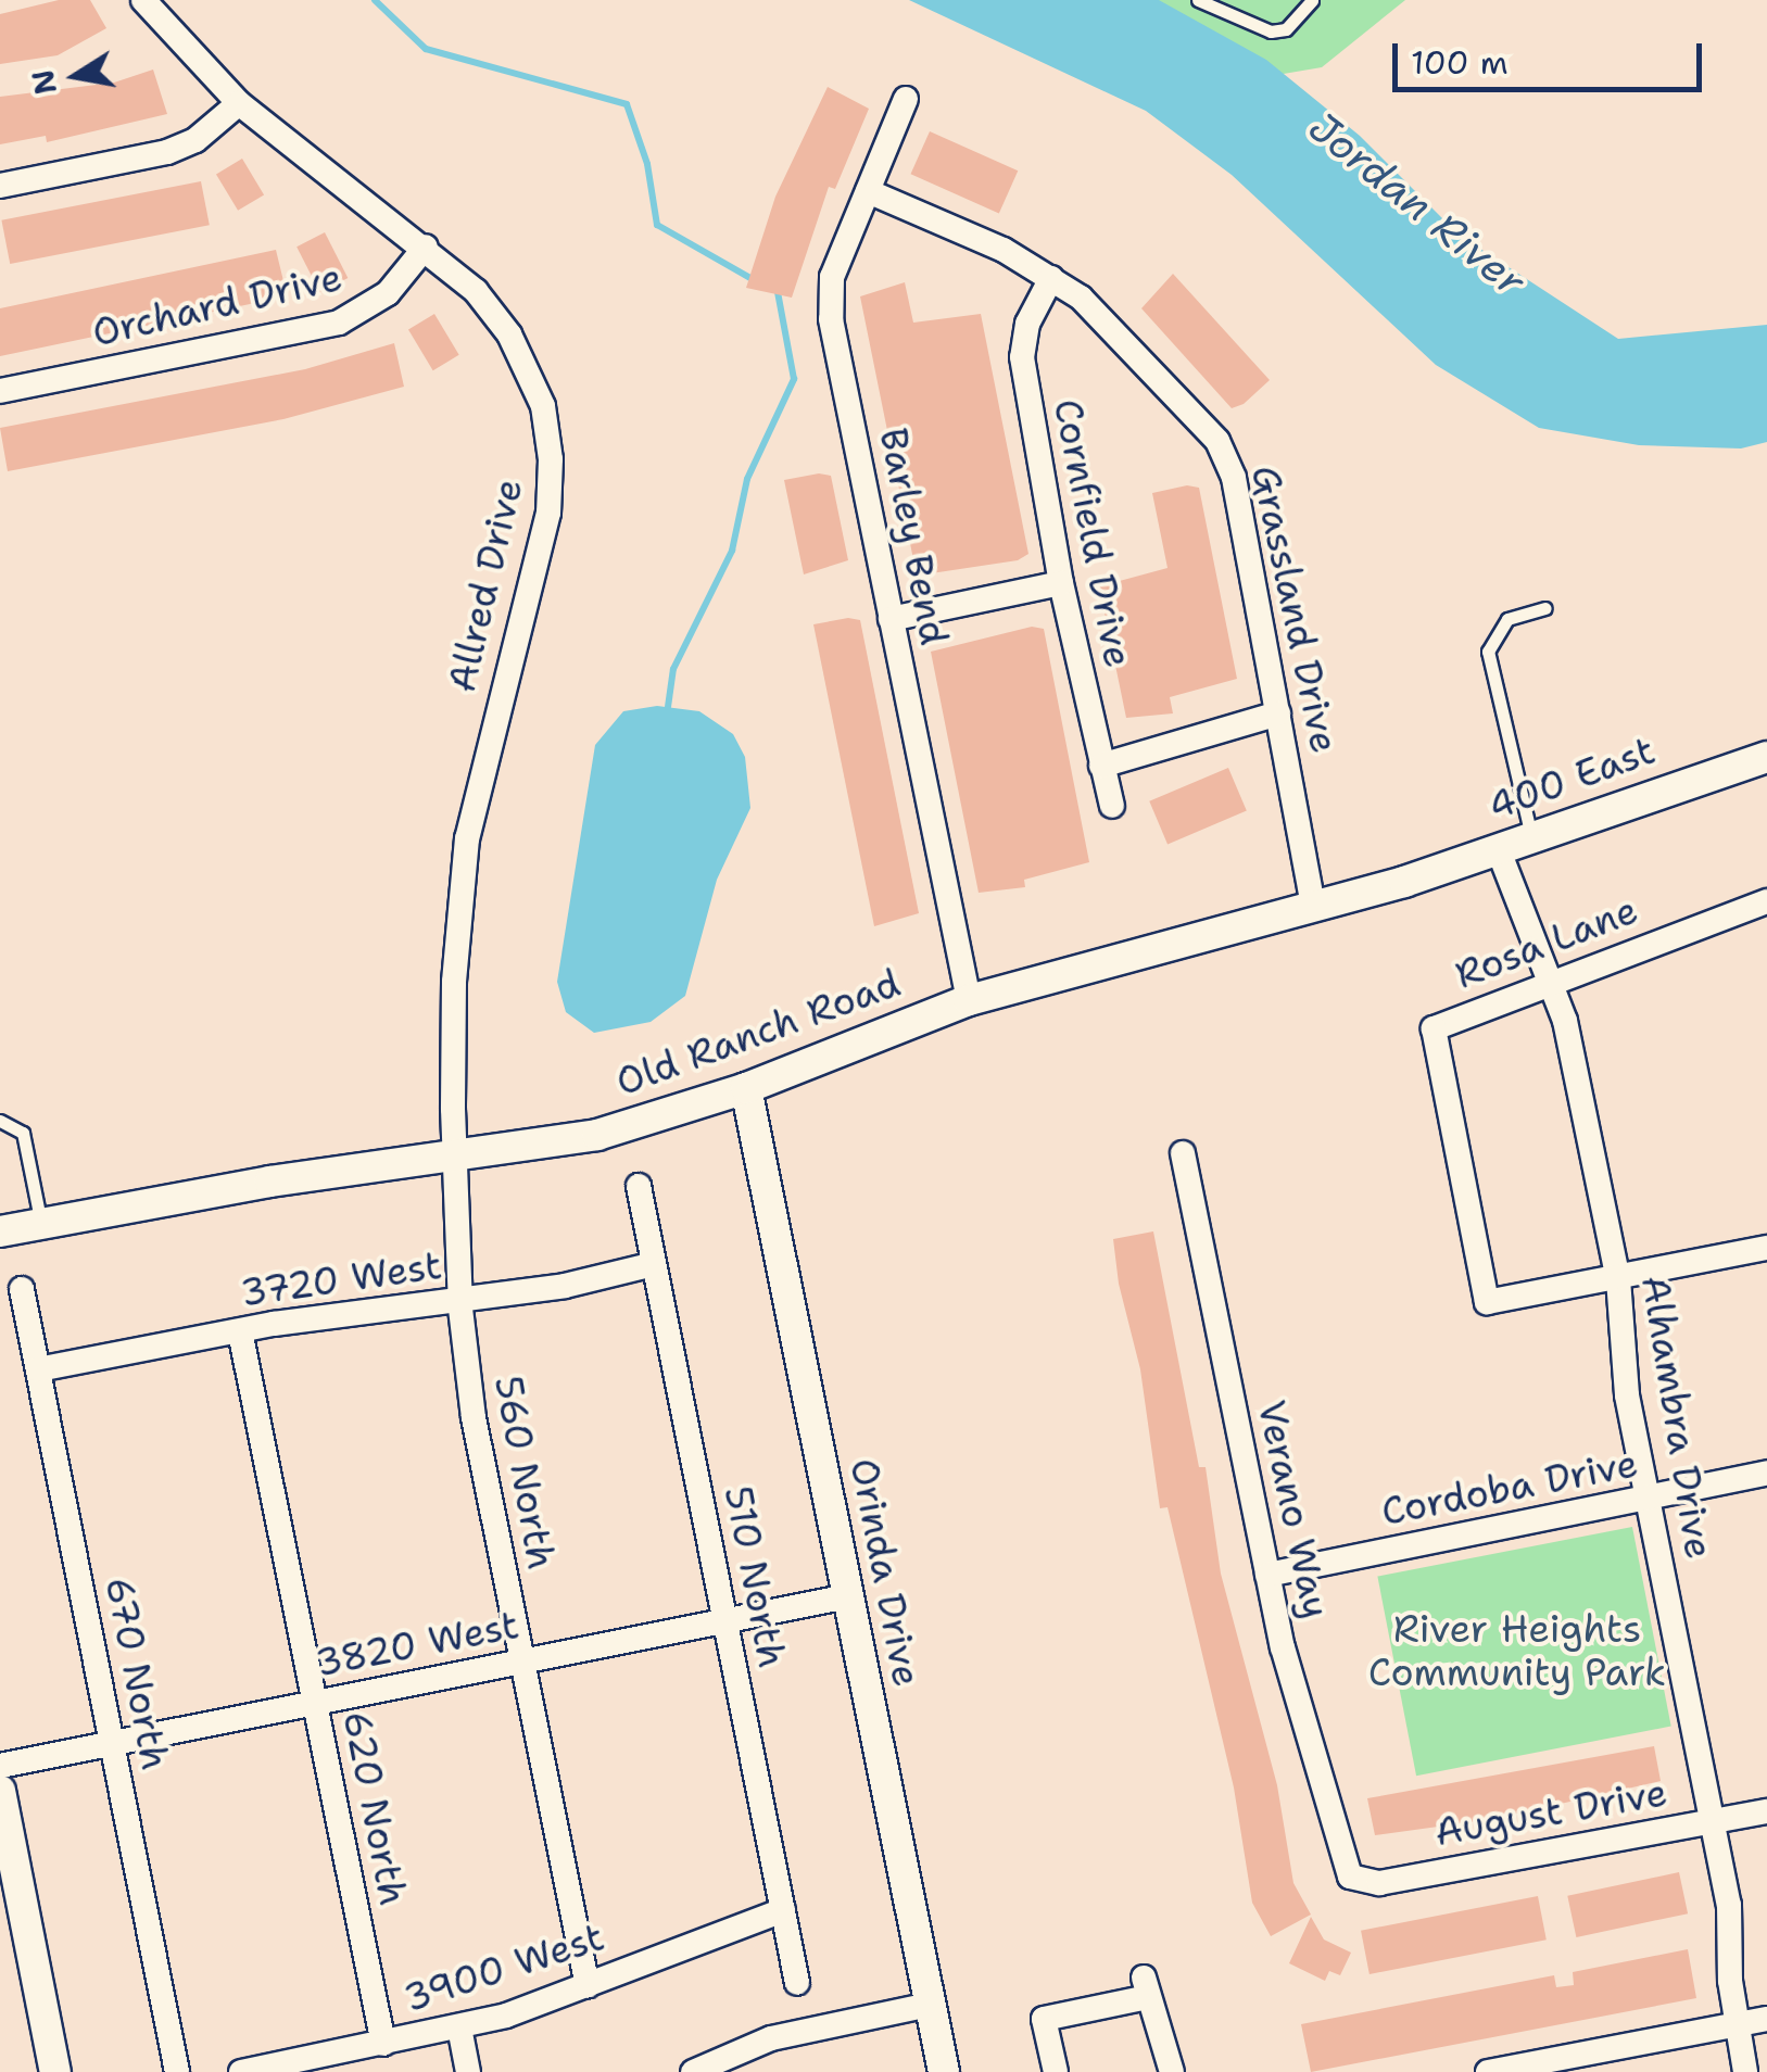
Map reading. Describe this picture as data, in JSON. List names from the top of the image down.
{
  "streets": {
    "street": [
      "Orchard Drive",
      "Cornfield Drive",
      "Barley Bend",
      "Allred Drive",
      "Grassland Drive",
      "400 East",
      "Rosa Lane",
      "Old Ranch Road",
      "3720 West",
      "Alhambra Drive",
      "560 North",
      "Cordoba Drive",
      "Verano Way",
      "Orinda Drive",
      "510 North",
      "3820 West",
      "670 North",
      "620 North",
      "August Drive",
      "3900 West"
    ]
  },
  "crossings": [
    ["Orchard Drive", "Allred Drive"],
    ["Cornfield Drive", "Grassland Drive"],
    ["Barley Bend", "Grassland Drive"],
    ["Barley Bend", "Old Ranch Road"],
    ["Allred Drive", "Old Ranch Road"],
    ["Allred Drive", "560 North"],
    ["Grassland Drive", "Old Ranch Road"],
    ["400 East", "Old Ranch Road"],
    ["400 East", "Alhambra Drive"],
    ["Rosa Lane", "Alhambra Drive"],
    ["Old Ranch Road", "560 North"],
    ["Old Ranch Road", "Orinda Drive"],
    ["3720 West", "560 North"],
    ["3720 West", "510 North"],
    ["3720 West", "670 North"],
    ["3720 West", "620 North"],
    ["Alhambra Drive", "Cordoba Drive"],
    ["Alhambra Drive", "August Drive"],
    ["560 North", "3820 West"],
    ["560 North", "3900 West"],
    ["Cordoba Drive", "Verano Way"],
    ["Verano Way", "August Drive"],
    ["Orinda Drive", "3820 West"],
    ["510 North", "3820 West"],
    ["510 North", "3900 West"],
    ["3820 West", "670 North"],
    ["3820 West", "620 North"],
    ["620 North", "3900 West"]
  ],
  "water": ["Jordan River"],
  "parks": ["River Heights Community Park"],
  "scale_bar": "100 m",
  "north": "left"
}
